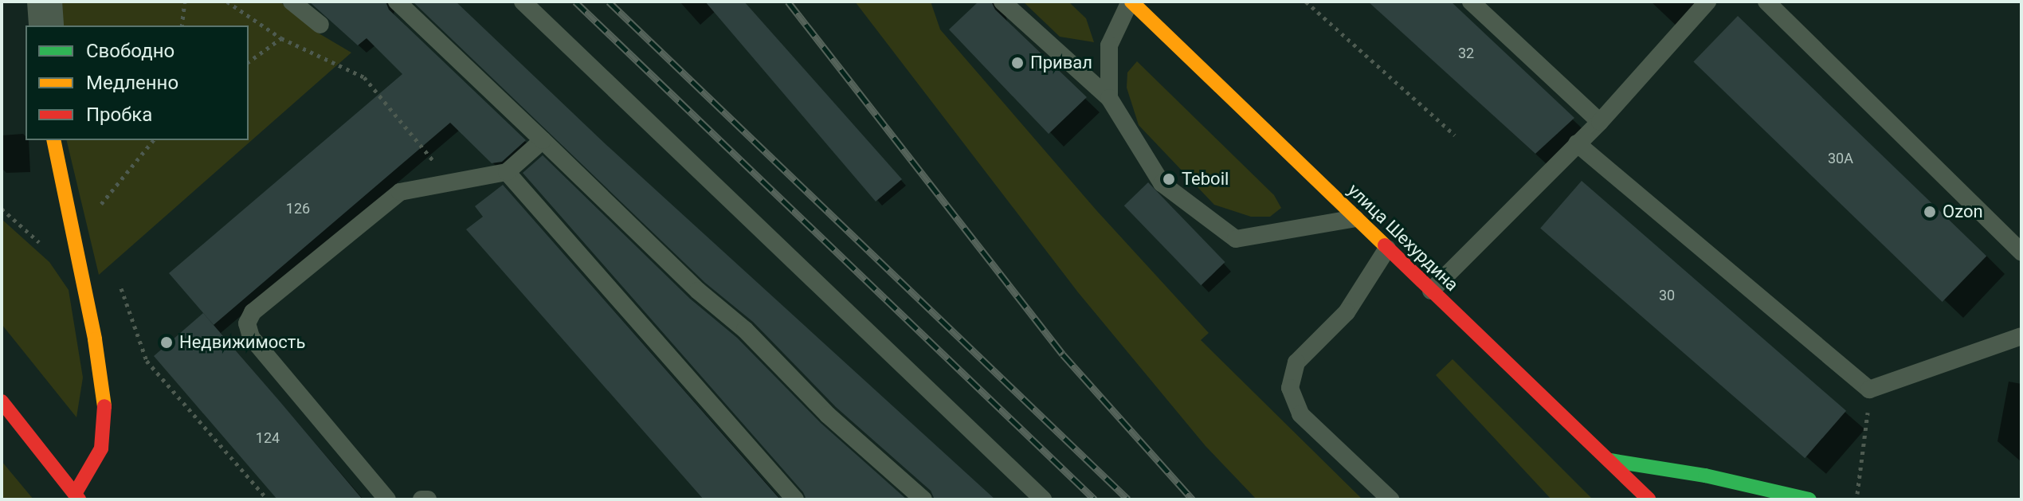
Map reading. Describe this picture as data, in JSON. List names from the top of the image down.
{
  "streets": {
    "main road": ["улица Шехурдина"]
  },
  "places": [
    "Привал",
    "Teboil",
    "Ozon",
    "Недвижимость"
  ],
  "house_numbers": [
    "32",
    "30А",
    "126",
    "30",
    "124"
  ],
  "legend": ["Свободно", "Медленно", "Пробка"]
}
